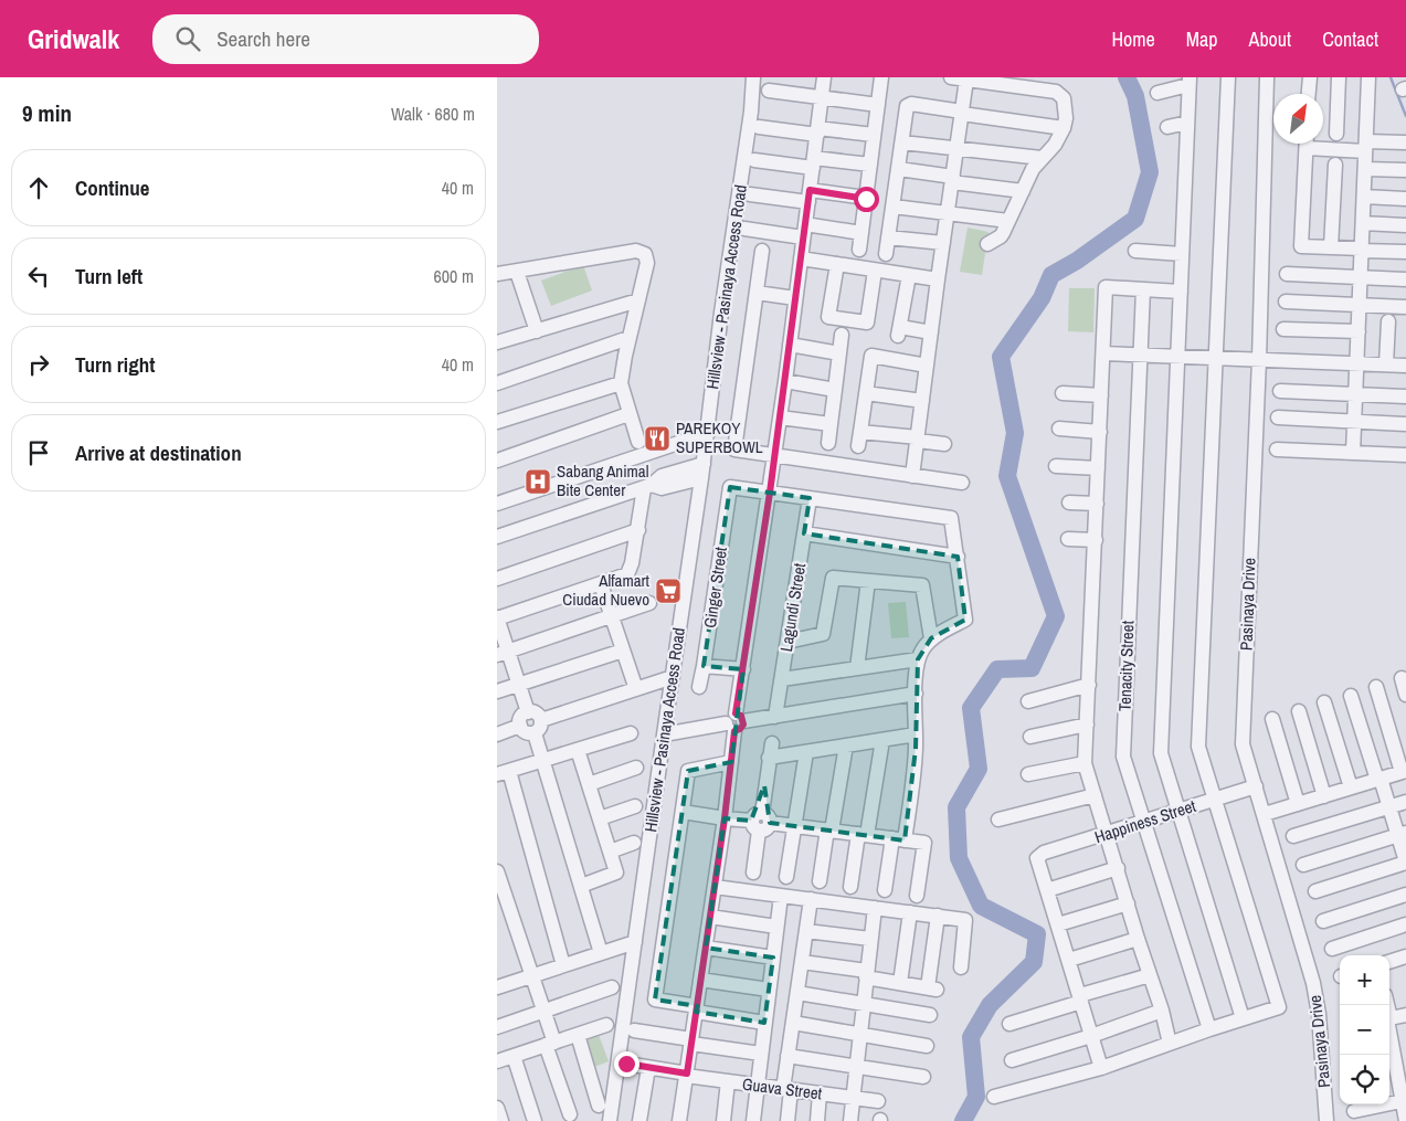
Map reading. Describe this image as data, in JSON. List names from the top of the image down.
{
  "streets": {
    "street": [
      "Hillsview - Pasinaya Access Road",
      "Ginger Street",
      "Pasinaya Drive",
      "Lagundi Street",
      "Tenacity Street",
      "Happiness Street",
      "Guava Street"
    ]
  },
  "crossings": [
    ["Pasinaya Drive", "Happiness Street"],
    ["Tenacity Street", "Happiness Street"]
  ],
  "places": {
    "restaurant": ["PAREKOY SUPERBOWL"],
    "hospital": ["Sabang Animal Bite Center"],
    "supermarket": ["Alfamart Ciudad Nuevo"]
  },
  "north": "top right",
  "page": {
    "header": "Gridwalk",
    "search": "Search here",
    "nav": [
      "Home",
      "Map",
      "About",
      "Contact"
    ],
    "heading": ["9 min", "Walk · 680 m"],
    "list": [
      ["Continue", "40 m"],
      ["Turn left", "600 m"],
      ["Turn right", "40 m"],
      "Arrive at destination"
    ],
    "map_buttons": ["+", "−"]
  }
}
